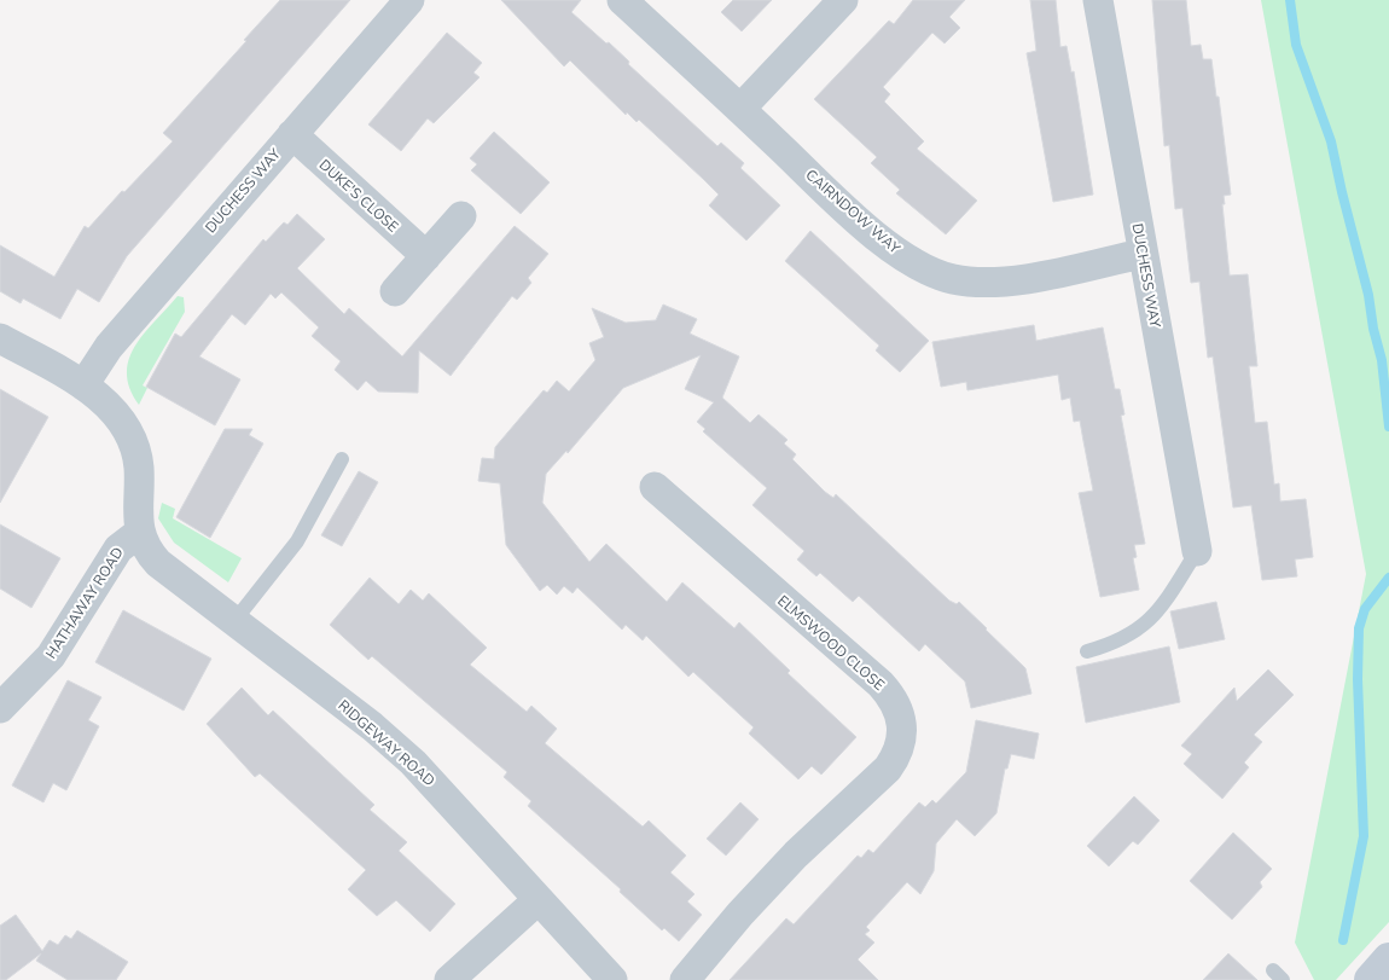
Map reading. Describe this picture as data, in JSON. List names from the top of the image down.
{
  "streets": {
    "street": [
      "DUCHESS WAY",
      "DUKE'S CLOSE",
      "CAIRNDOW WAY",
      "HATHAWAY ROAD",
      "ELMSWOOD CLOSE",
      "RIDGEWAY ROAD"
    ]
  },
  "crossings": [
    ["DUCHESS WAY", "DUKE'S CLOSE"],
    ["DUCHESS WAY", "CAIRNDOW WAY"],
    ["HATHAWAY ROAD", "RIDGEWAY ROAD"]
  ]
}
